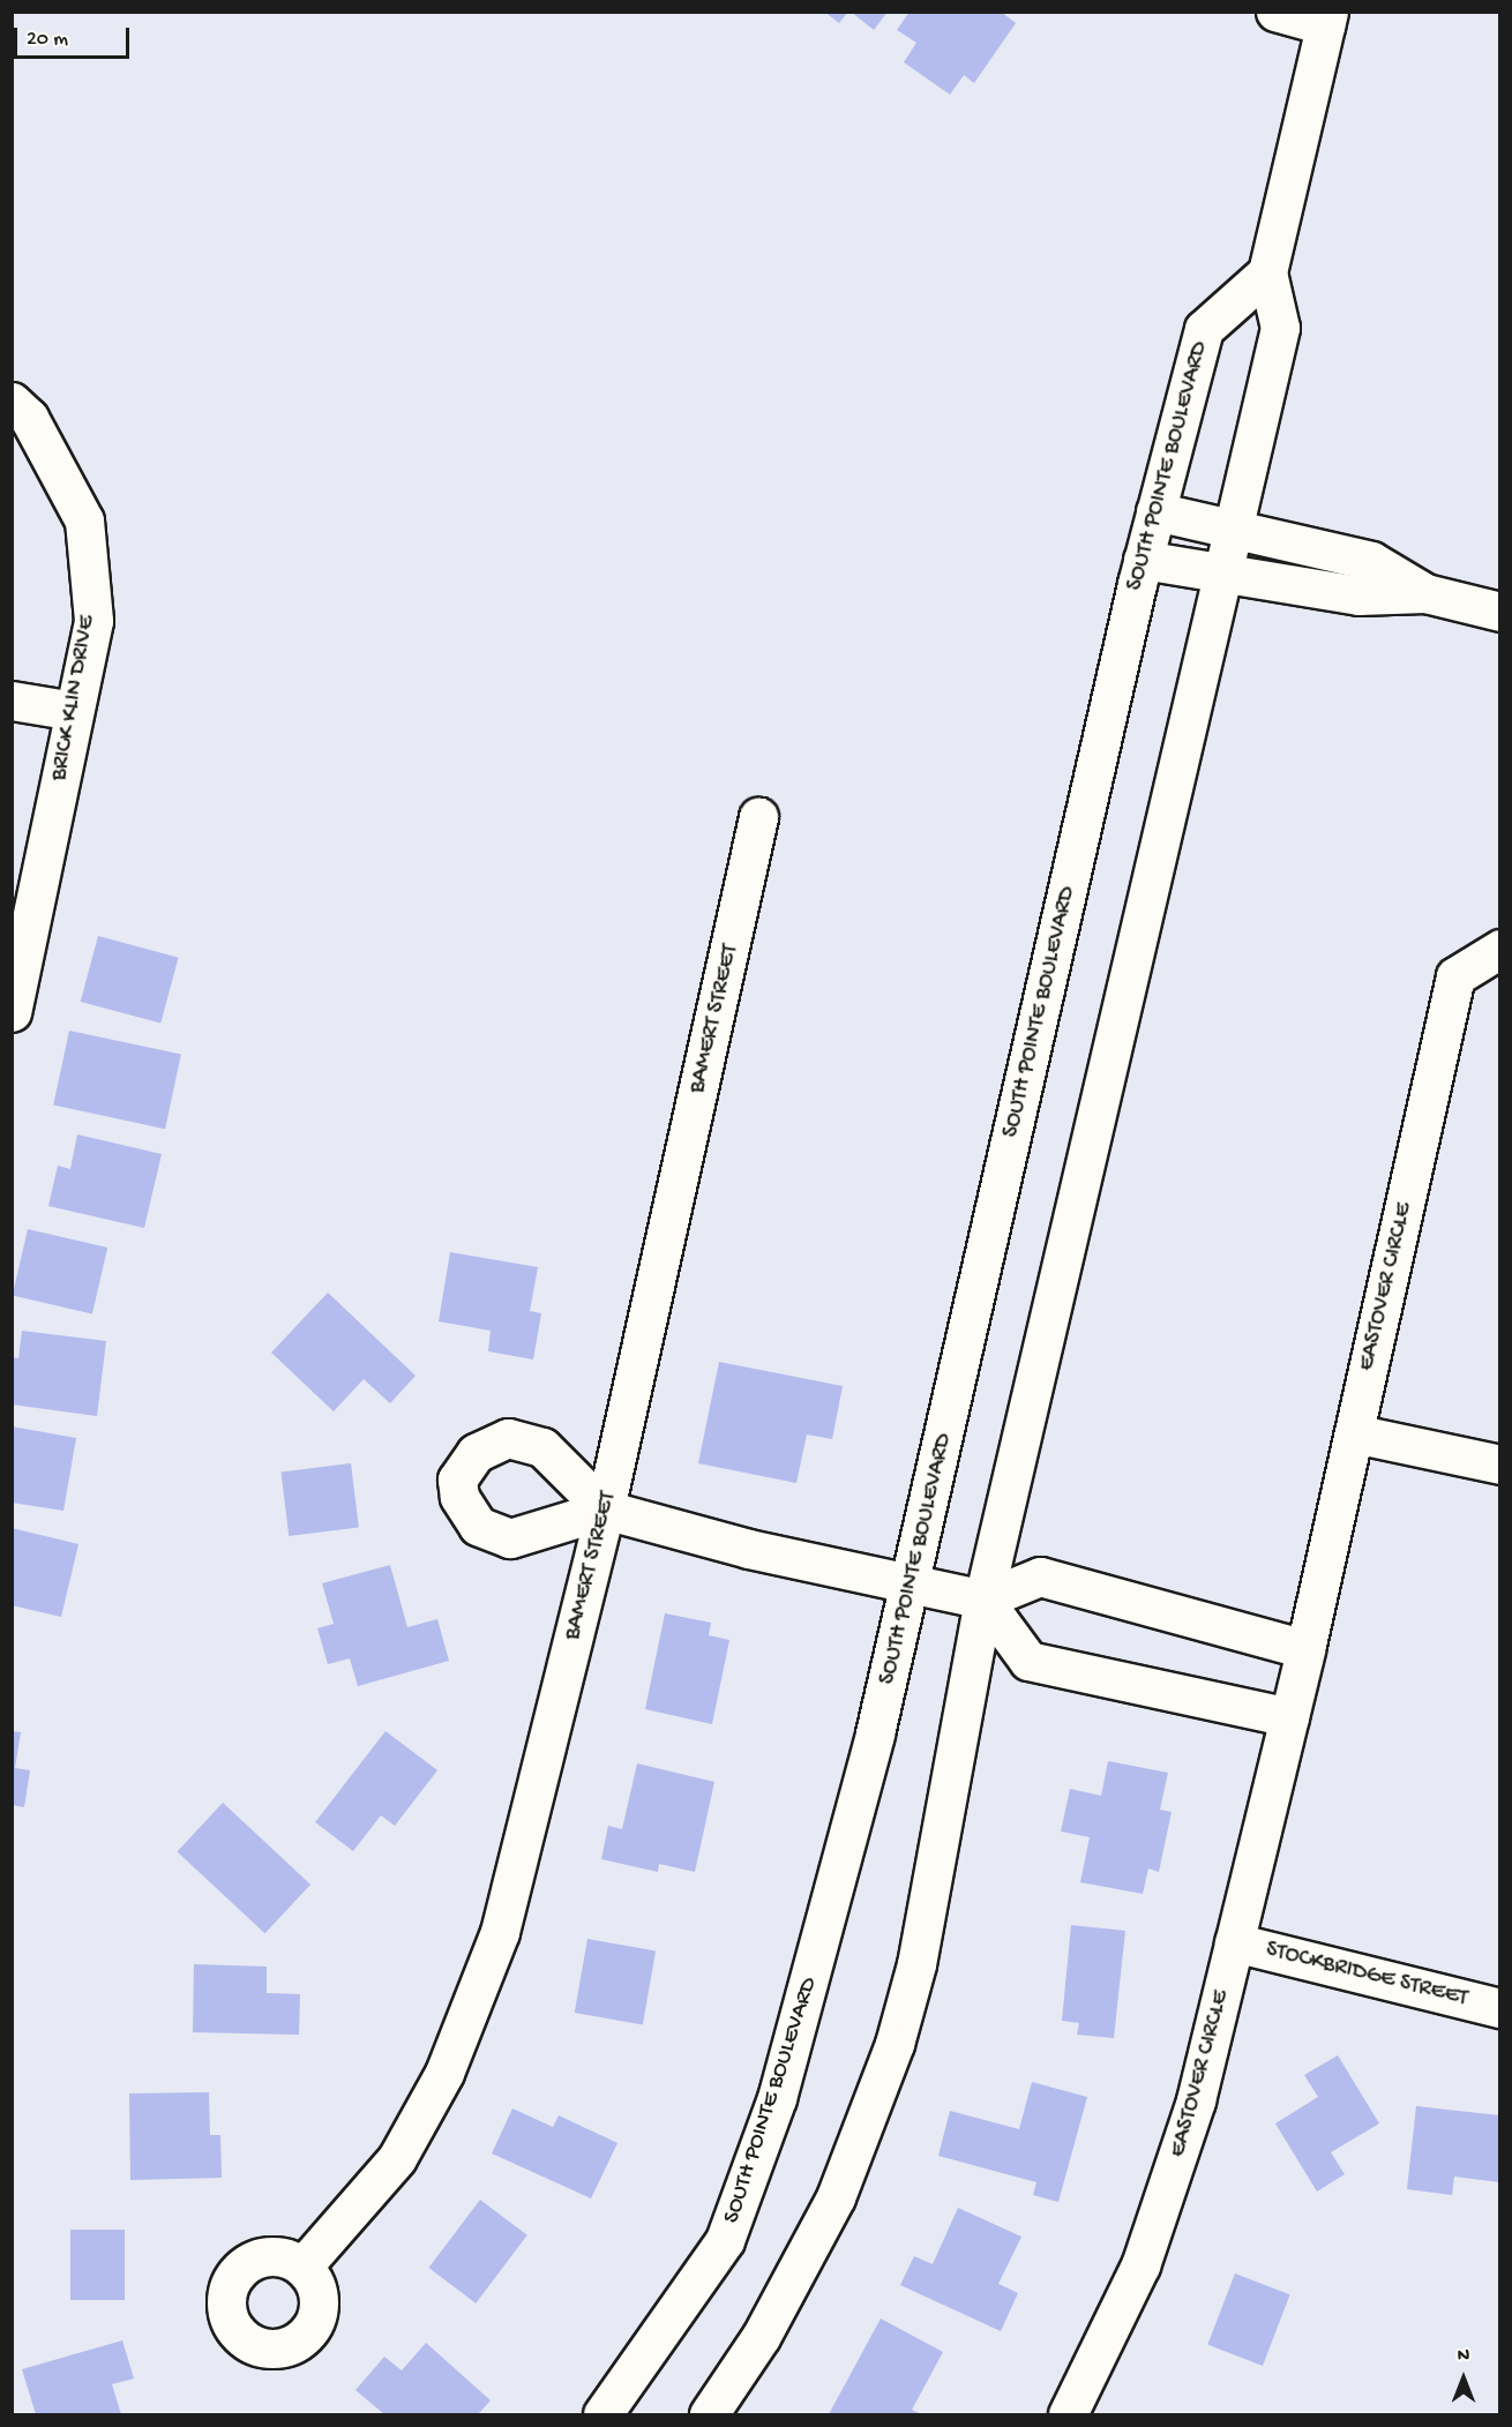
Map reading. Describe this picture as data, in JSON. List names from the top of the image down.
{
  "streets": {
    "street": [
      "SOUTH POINTE BOULEVARD",
      "BRICK KLIN DRIVE",
      "BAMERT STREET",
      "EASTOVER CIRCLE",
      "STOCKBRIDGE STREET"
    ]
  },
  "crossings": [
    ["EASTOVER CIRCLE", "STOCKBRIDGE STREET"]
  ],
  "scale_bar": "20 m",
  "north": "top"
}
